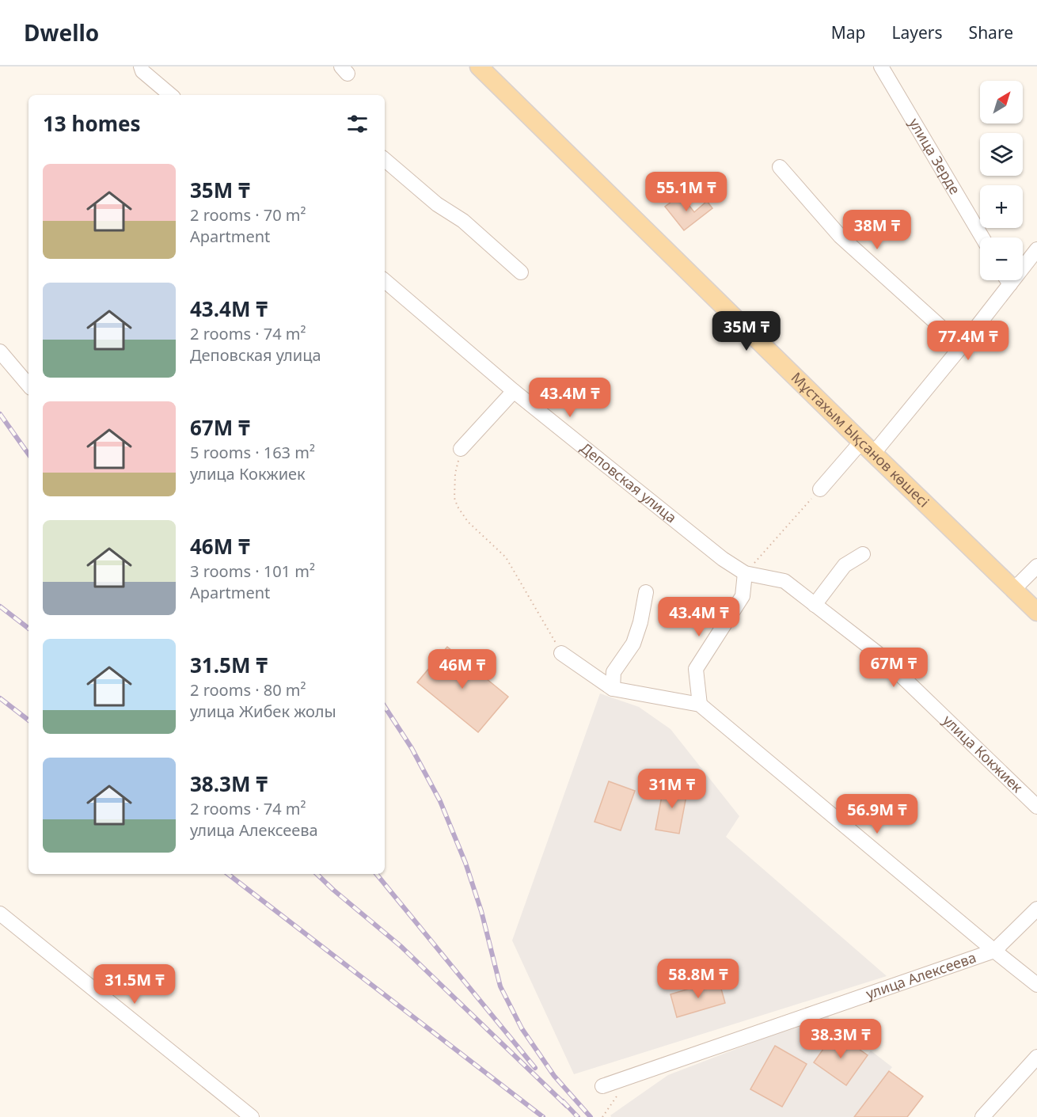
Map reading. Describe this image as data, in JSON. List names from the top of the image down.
{
  "streets": {
    "main road": ["Мұстахым Ықсанов көшесі"],
    "street": [
      "улица Зерде",
      "Деповская улица",
      "улица Кокжиек",
      "улица Алексеева"
    ]
  },
  "crossings": [
    ["Деповская улица", "улица Кокжиек"]
  ],
  "north": "top right",
  "page": {
    "header": "Dwello",
    "nav": ["Map", "Layers", "Share"],
    "map_buttons": ["+", "−"],
    "heading": "13 homes",
    "list": [
      {
        "name": "35M ₸",
        "note": "2 rooms · 70 m² · Apartment"
      },
      {
        "name": "43.4M ₸",
        "note": "2 rooms · 74 m² · Деповская улица"
      },
      {
        "name": "67M ₸",
        "note": "5 rooms · 163 m² · улица Кокжиек"
      },
      {
        "name": "46M ₸",
        "note": "3 rooms · 101 m² · Apartment"
      },
      {
        "name": "31.5M ₸",
        "note": "2 rooms · 80 m² · улица Жибек жолы"
      },
      {
        "name": "38.3M ₸",
        "note": "2 rooms · 74 m² · улица Алексеева"
      }
    ],
    "price": [
      "55.1M ₸",
      "38M ₸",
      "35M ₸",
      "77.4M ₸",
      "43.4M ₸",
      "43.4M ₸",
      "67M ₸",
      "46M ₸",
      "31M ₸",
      "56.9M ₸",
      "58.8M ₸",
      "31.5M ₸",
      "38.3M ₸"
    ]
  }
}
